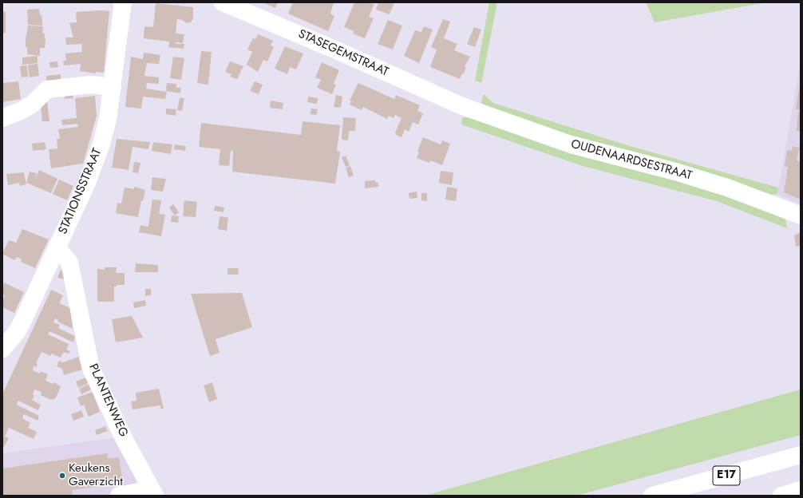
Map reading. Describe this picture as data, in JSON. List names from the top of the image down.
{
  "streets": {
    "main road": [
      "STASEGEMSTRAAT",
      "OUDENAARDSESTRAAT",
      "STATIONSSTRAAT",
      "PLANTENWEG",
      "E17"
    ]
  },
  "crossings": [
    ["STASEGEMSTRAAT", "OUDENAARDSESTRAAT"],
    ["STATIONSSTRAAT", "PLANTENWEG"]
  ],
  "places": ["Keukens Gaverzicht"]
}
